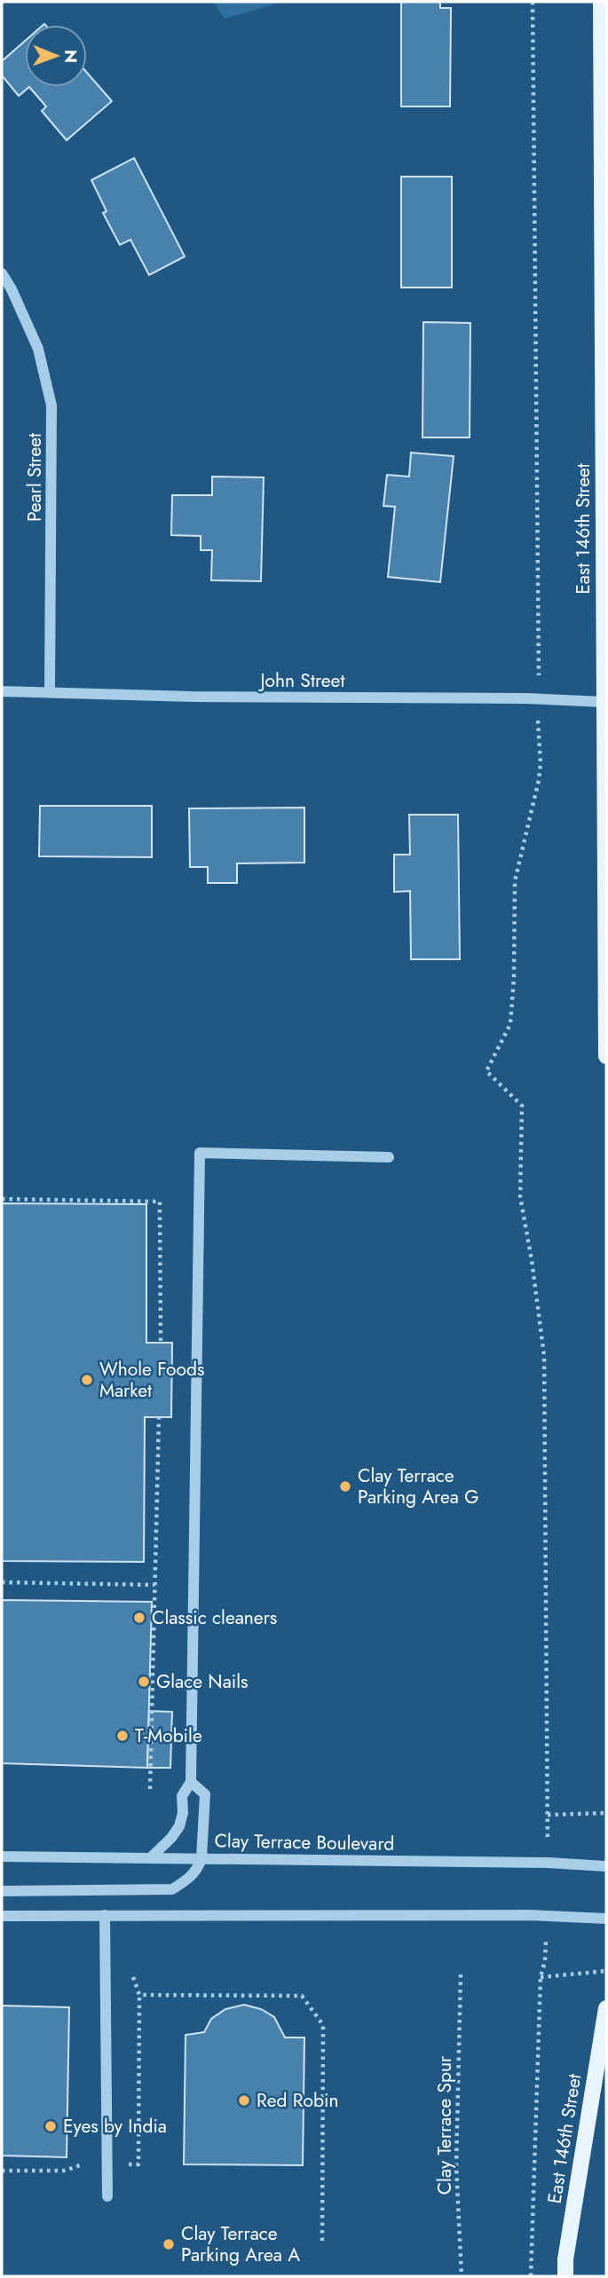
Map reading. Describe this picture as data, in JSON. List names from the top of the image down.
{
  "streets": {
    "main road": ["East 146th Street"],
    "street": ["Pearl Street", "John Street", "Clay Terrace Boulevard"],
    "path": ["Clay Terrace Spur"]
  },
  "crossings": [
    ["Pearl Street", "John Street"],
    ["East 146th Street", "John Street"]
  ],
  "places": [
    "Whole Foods Market",
    "Clay Terrace Parking Area G",
    "Classic cleaners",
    "Glace Nails",
    "T-Mobile",
    "Red Robin",
    "Eyes by India",
    "Clay Terrace Parking Area A"
  ],
  "north": "right"
}
